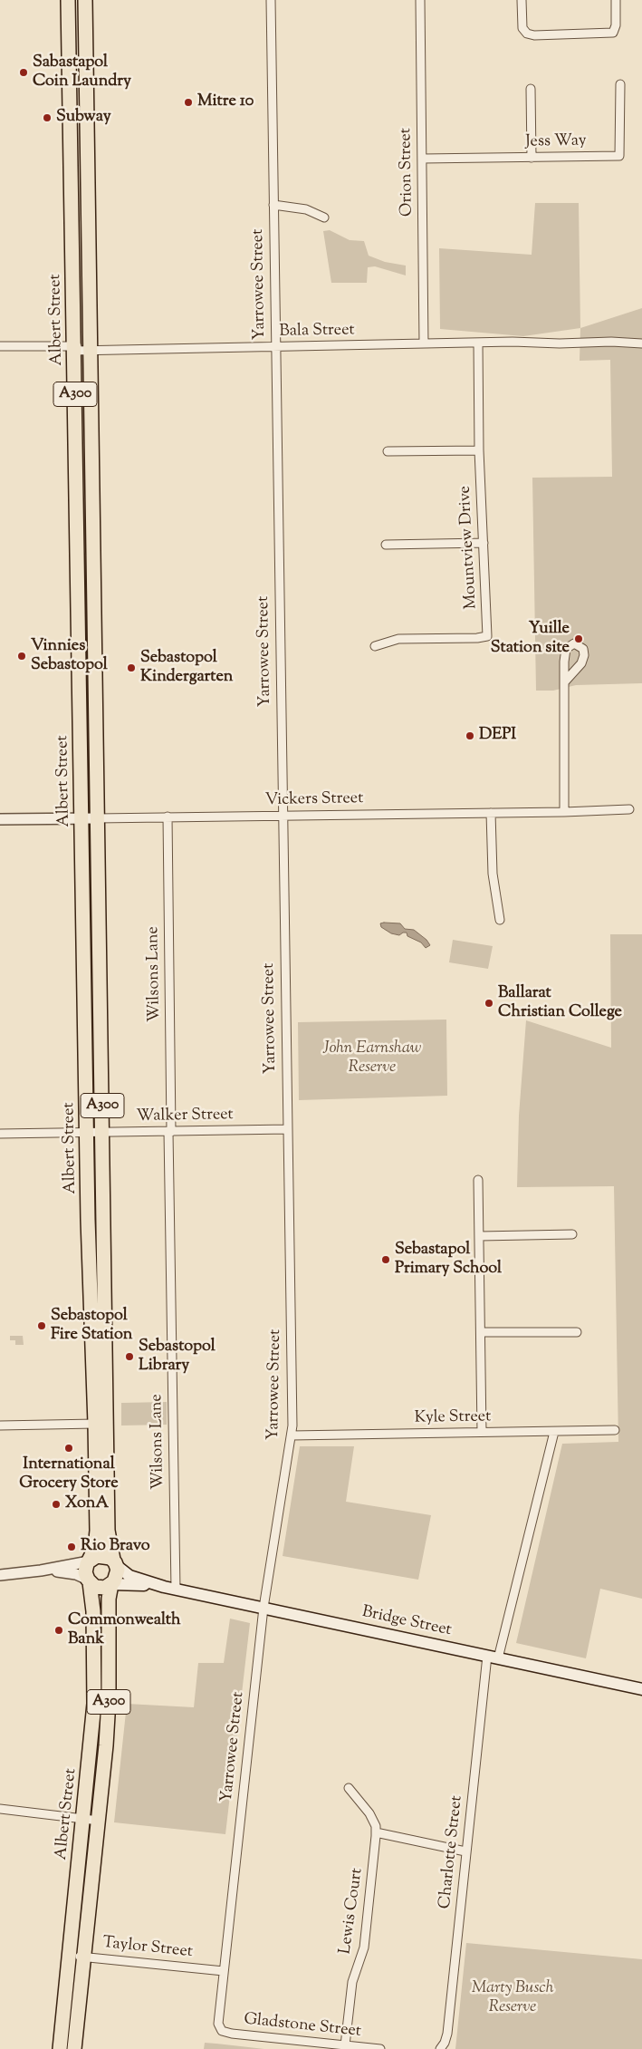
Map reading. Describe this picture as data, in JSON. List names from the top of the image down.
{
  "streets": {
    "highway": ["Albert Street", "A300"],
    "main road": ["Bridge Street"],
    "street": [
      "Jess Way",
      "Orion Street",
      "Yarrowee Street",
      "Bala Street",
      "Mountview Drive",
      "Vickers Street",
      "Wilsons Lane",
      "Walker Street",
      "Kyle Street",
      "Charlotte Street",
      "Lewis Court",
      "Taylor Street",
      "Gladstone Street"
    ]
  },
  "crossings": [
    ["Jess Way", "Orion Street"],
    ["Orion Street", "Bala Street"],
    ["Yarrowee Street", "Bala Street"],
    ["Yarrowee Street", "Vickers Street"],
    ["Yarrowee Street", "Walker Street"],
    ["Yarrowee Street", "Kyle Street"],
    ["Yarrowee Street", "Bridge Street"],
    ["Yarrowee Street", "Taylor Street"],
    ["Yarrowee Street", "Gladstone Street"],
    ["Albert Street", "Bala Street"],
    ["Albert Street", "Vickers Street"],
    ["Albert Street", "Walker Street"],
    ["Albert Street", "Taylor Street"],
    ["Bala Street", "Mountview Drive"],
    ["Vickers Street", "Wilsons Lane"],
    ["Wilsons Lane", "Walker Street"],
    ["Wilsons Lane", "Bridge Street"],
    ["Kyle Street", "Charlotte Street"],
    ["Bridge Street", "Charlotte Street"],
    ["Lewis Court", "Gladstone Street"]
  ],
  "parks": ["John Earnshaw Reserve", "Marty Busch Reserve"],
  "places": [
    "Sabastapol Coin Laundry",
    "Mitre 10",
    "Subway",
    "Yuille Station site",
    "Vinnies Sebastopol",
    "Sebastopol Kindergarten",
    "DEPI",
    "Ballarat Christian College",
    "Sebastapol Primary School",
    "Sebastopol Fire Station",
    "Sebastopol Library",
    "International Grocery Store",
    "XonA",
    "Rio Bravo",
    "Commonwealth Bank"
  ]
}
